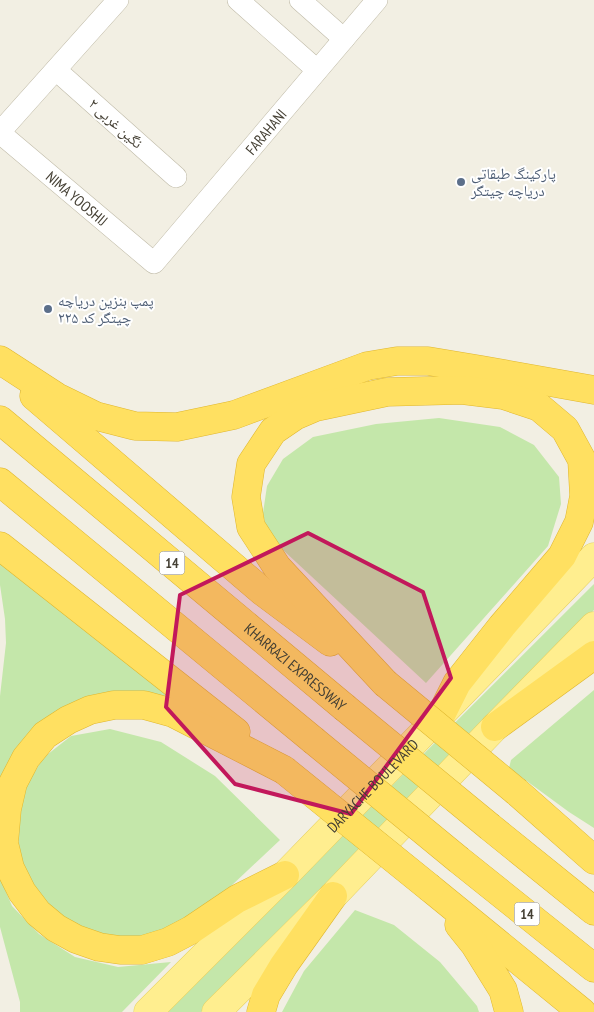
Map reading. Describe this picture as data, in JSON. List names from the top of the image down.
{
  "streets": {
    "highway": ["14", "KHARRAZI EXPRESSWAY"],
    "main road": ["DARYACHE BOULEVARD"],
    "street": ["نگین غربی ۲", "FARAHANI", "NIMA YOOSHIJ"]
  },
  "crossings": [
    ["FARAHANI", "NIMA YOOSHIJ"]
  ],
  "places": ["پارکینگ طبقاتی دریاچه چیتگر", "پمپ بنزین دریاچه چیتگر کد ۲۲۵"]
}
